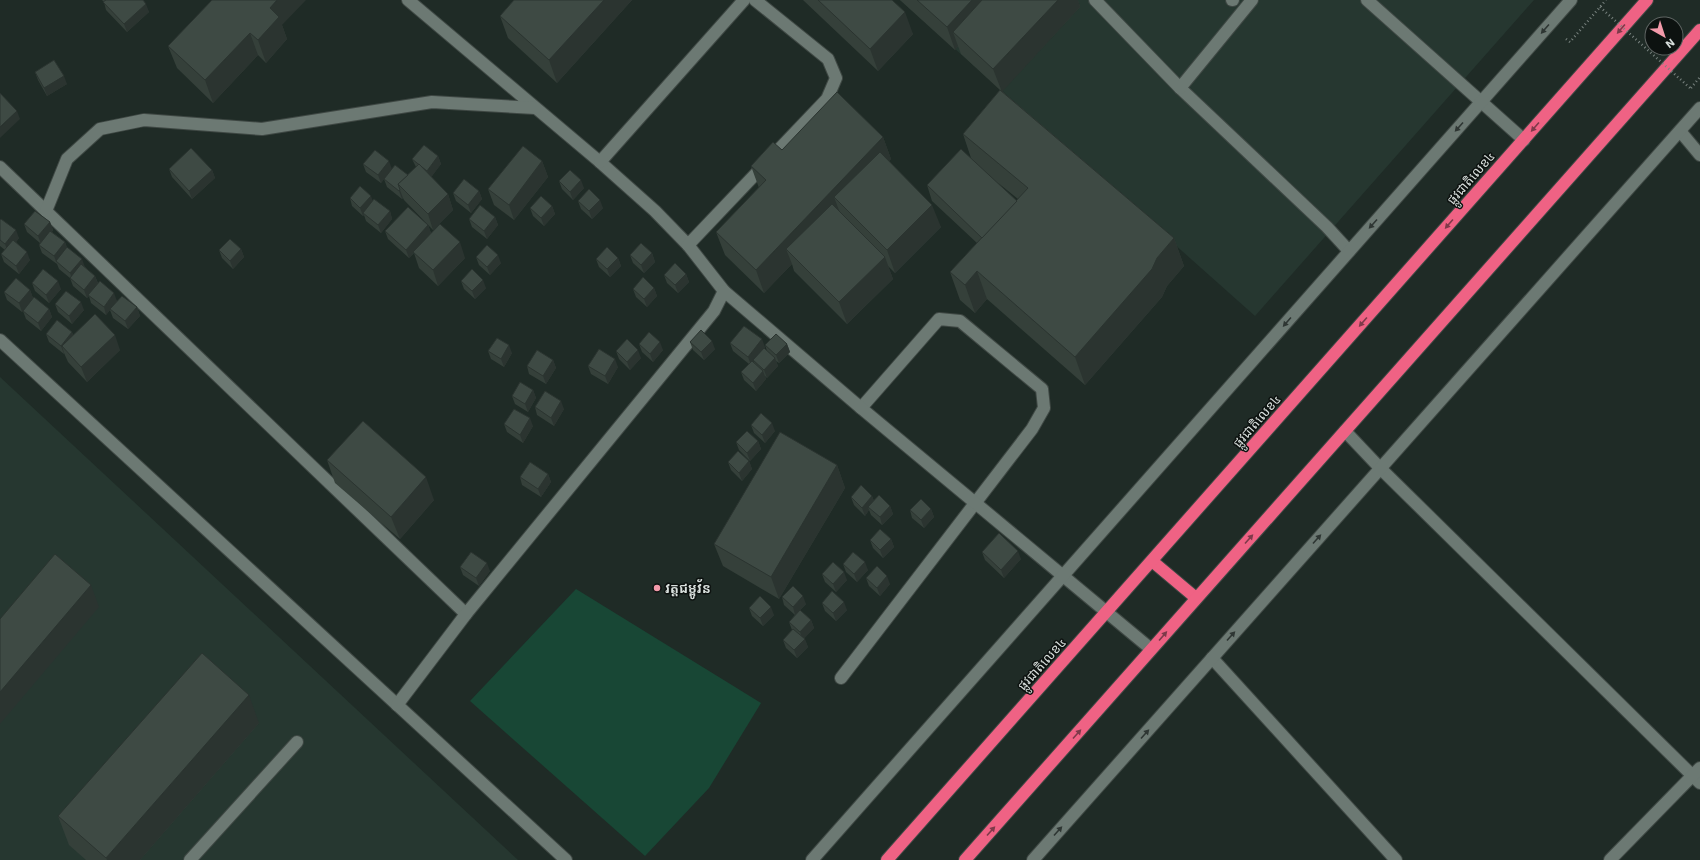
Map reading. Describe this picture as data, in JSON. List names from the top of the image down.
{
  "streets": {
    "highway": ["ផ្លូវជាតិលេខ៤"]
  },
  "places": ["វត្តជម្ពូវ័ន"],
  "north": "bottom right"
}
